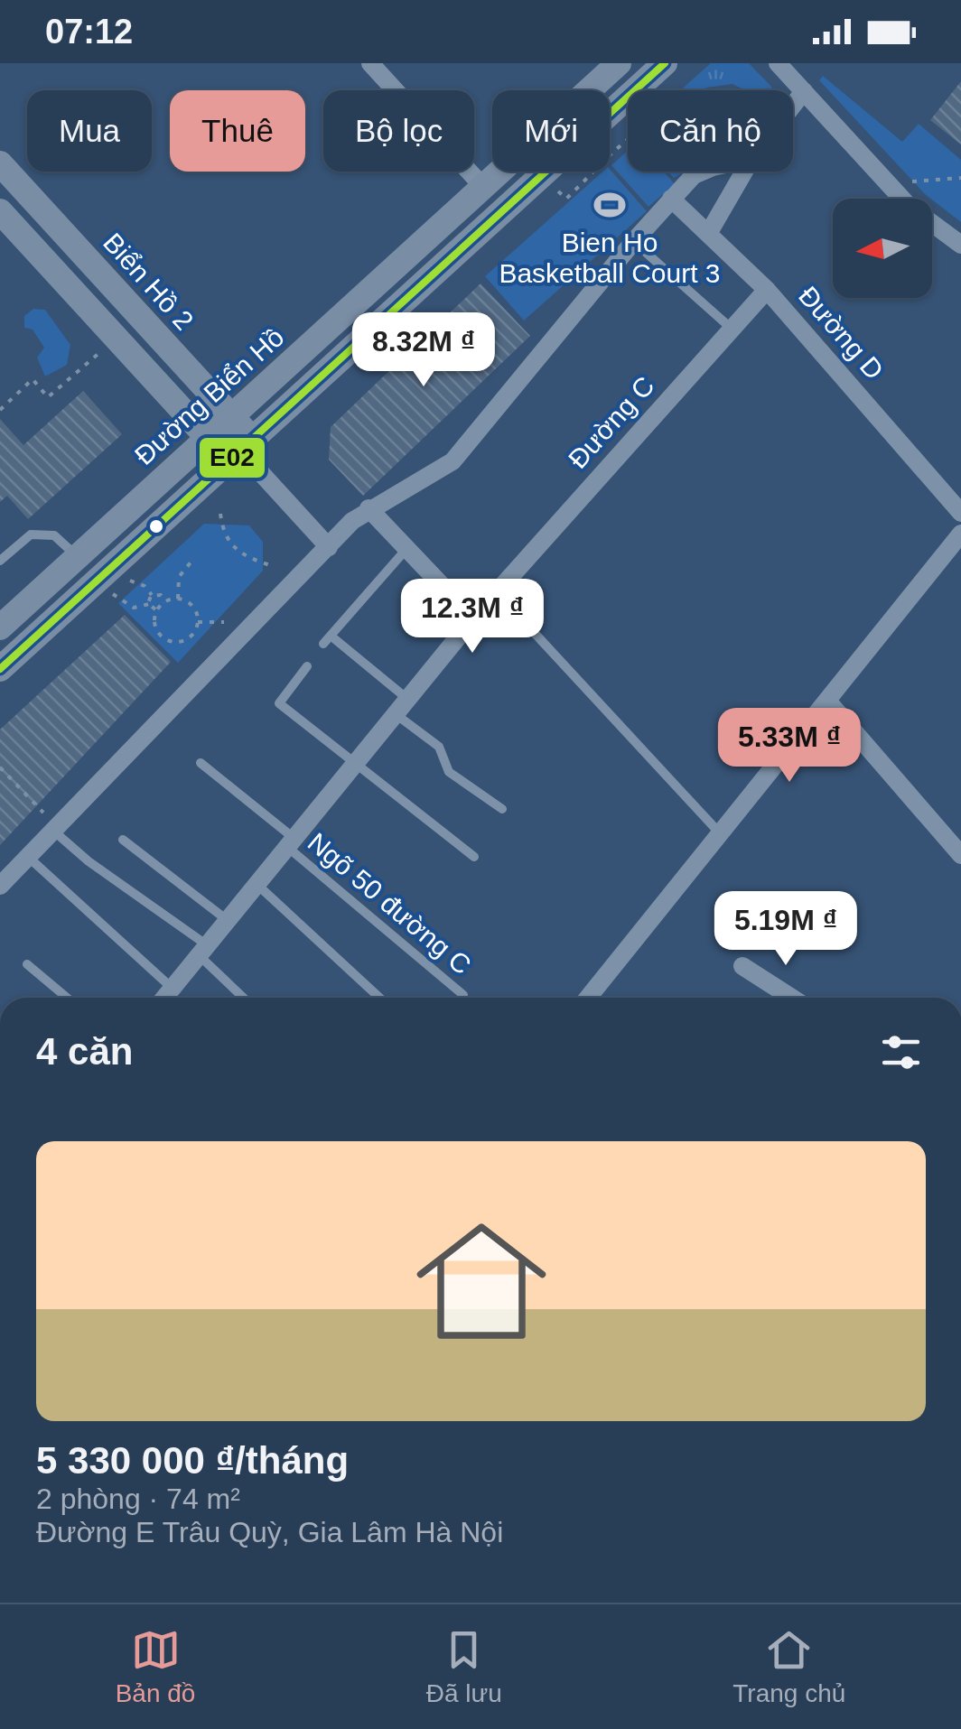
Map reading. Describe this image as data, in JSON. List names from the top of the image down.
{
  "streets": {
    "street": [
      "Biển Hồ 2",
      "Đường D",
      "Đường Biển Hồ",
      "Đường C"
    ],
    "lane": ["Ngõ 50 đường C"]
  },
  "crossings": [
    ["Biển Hồ 2", "Đường Biển Hồ"],
    ["Đường D", "Đường C"],
    ["Đường C", "Ngõ 50 đường C"]
  ],
  "places": {
    "sports": ["Bien Ho Basketball Court 3"]
  },
  "lines": ["transit line E02"],
  "north": "left",
  "page": {
    "status": "07:12",
    "chip": [
      "Mua",
      "Thuê",
      "Bộ lọc",
      "Mới",
      "Căn hộ"
    ],
    "price": [
      "8.32M ₫",
      "12.3M ₫",
      "5.33M ₫",
      "5.19M ₫"
    ],
    "heading": "4 căn",
    "list": [
      {
        "name": "5 330 000 ₫/tháng",
        "note": "2 phòng · 74 m² · Đường E Trâu Quỳ, Gia Lâm Hà Nội"
      }
    ],
    "tabs": ["Bản đồ", "Đã lưu", "Trang chủ"]
  }
}
